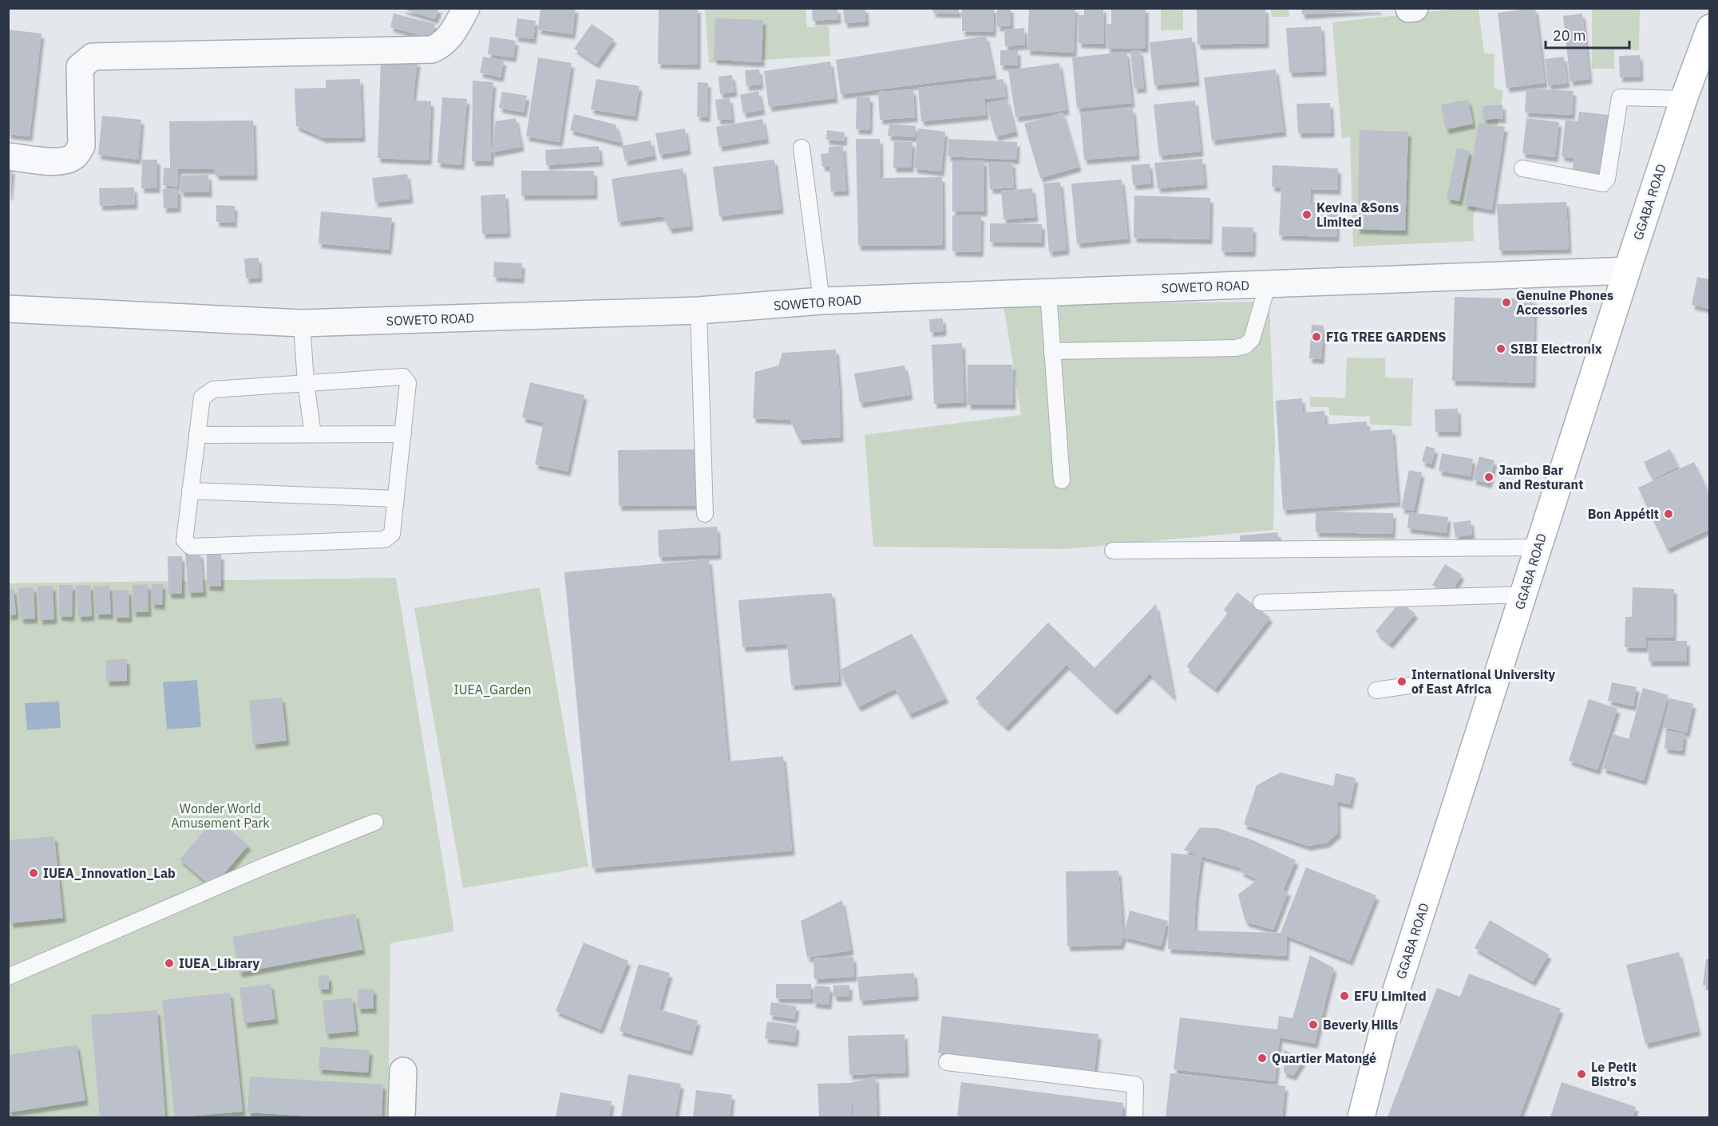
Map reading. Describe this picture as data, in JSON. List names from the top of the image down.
{
  "streets": {
    "main road": ["GGABA ROAD"],
    "street": ["SOWETO ROAD"]
  },
  "crossings": [
    ["GGABA ROAD", "SOWETO ROAD"]
  ],
  "parks": ["IUEA_Garden", "Wonder World Amusement Park"],
  "places": [
    "Kevina &Sons Limited",
    "Genuine Phones Accessories",
    "FIG TREE GARDENS",
    "SIBI Electronix",
    "Jambo Bar and Resturant",
    "Bon Appétit",
    "International University of East Africa",
    "IUEA_Innovation_Lab",
    "IUEA_Library",
    "EFU Limited",
    "Beverly Hills",
    "Quartier Matongé",
    "Le Petit Bistro's"
  ],
  "scale_bar": "20 m"
}
